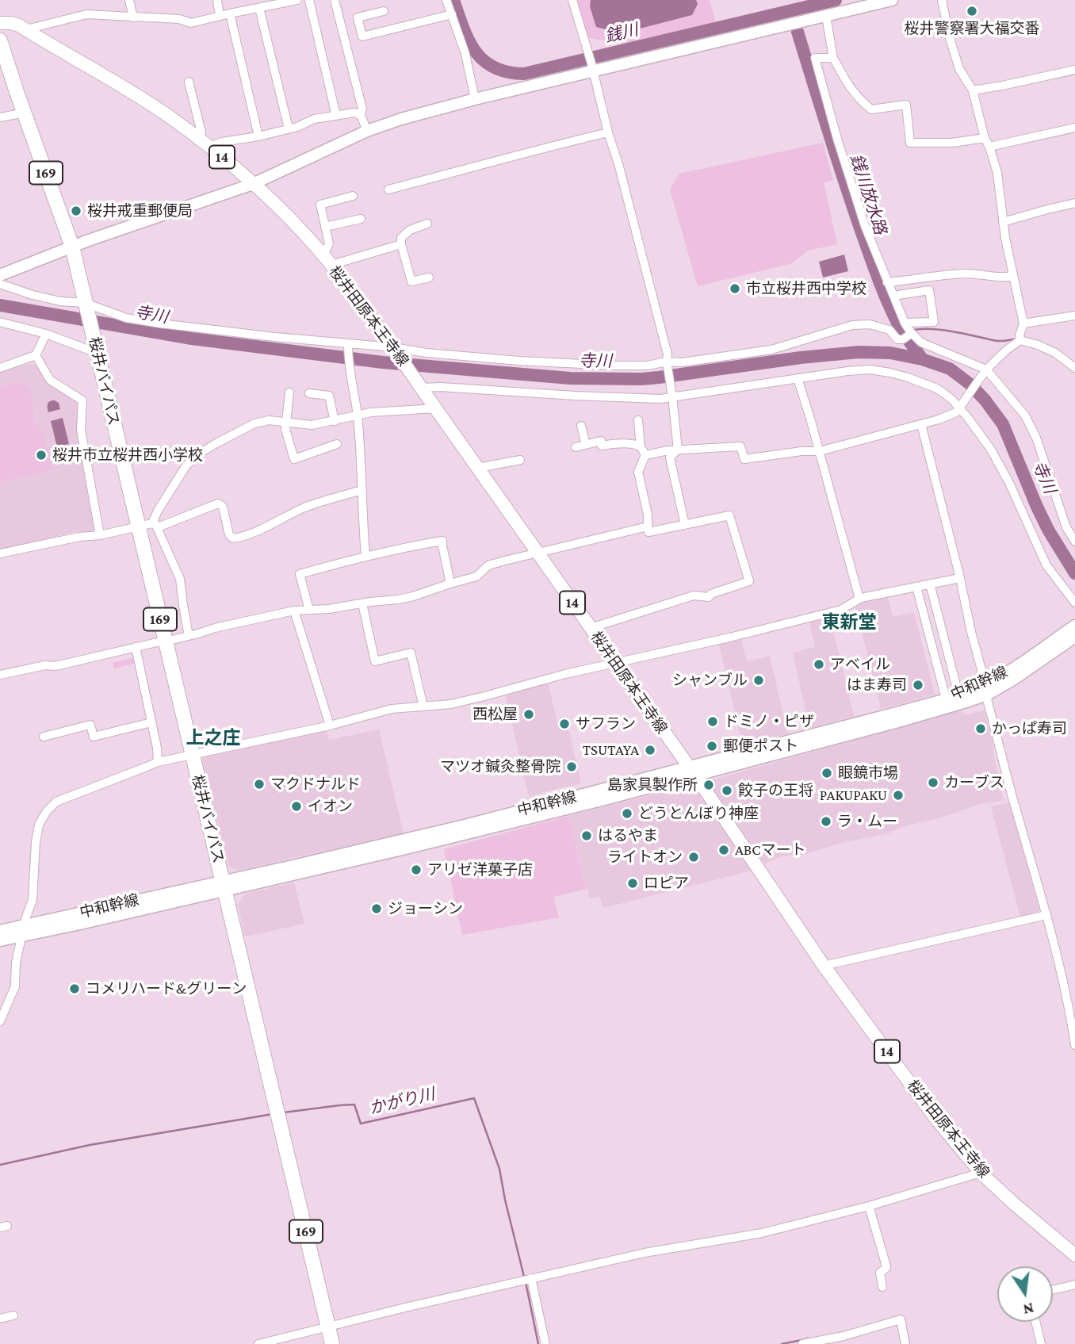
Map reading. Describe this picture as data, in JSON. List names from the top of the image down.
{
  "streets": {
    "highway": ["169", "桜井バイパス"],
    "main road": ["14", "桜井田原本王寺線", "中和幹線"]
  },
  "crossings": [
    ["桜井田原本王寺線", "中和幹線"],
    ["桜井バイパス", "中和幹線"]
  ],
  "districts": ["東新堂", "上之庄"],
  "water": [
    "銭川",
    "銭川放水路",
    "寺川",
    "かがり川"
  ],
  "places": [
    "桜井警察署大福交番",
    "桜井戒重郵便局",
    "市立桜井西中学校",
    "桜井市立桜井西小学校",
    "アベイル",
    "シャンブル",
    "はま寿司",
    "西松屋",
    "ドミノ・ピザ",
    "サフラン",
    "かっぱ寿司",
    "郵便ポスト",
    "TSUTAYA",
    "マツオ鍼灸整骨院",
    "眼鏡市場",
    "カーブス",
    "マクドナルド",
    "島家具製作所",
    "餃子の王将",
    "PAKUPAKU",
    "イオン",
    "どうとんぼり神座",
    "ラ・ムー",
    "はるやま",
    "ABCマート",
    "ライトオン",
    "アリゼ洋菓子店",
    "ロピア",
    "ジョーシン",
    "コメリハード&グリーン"
  ],
  "north": "bottom"
}
